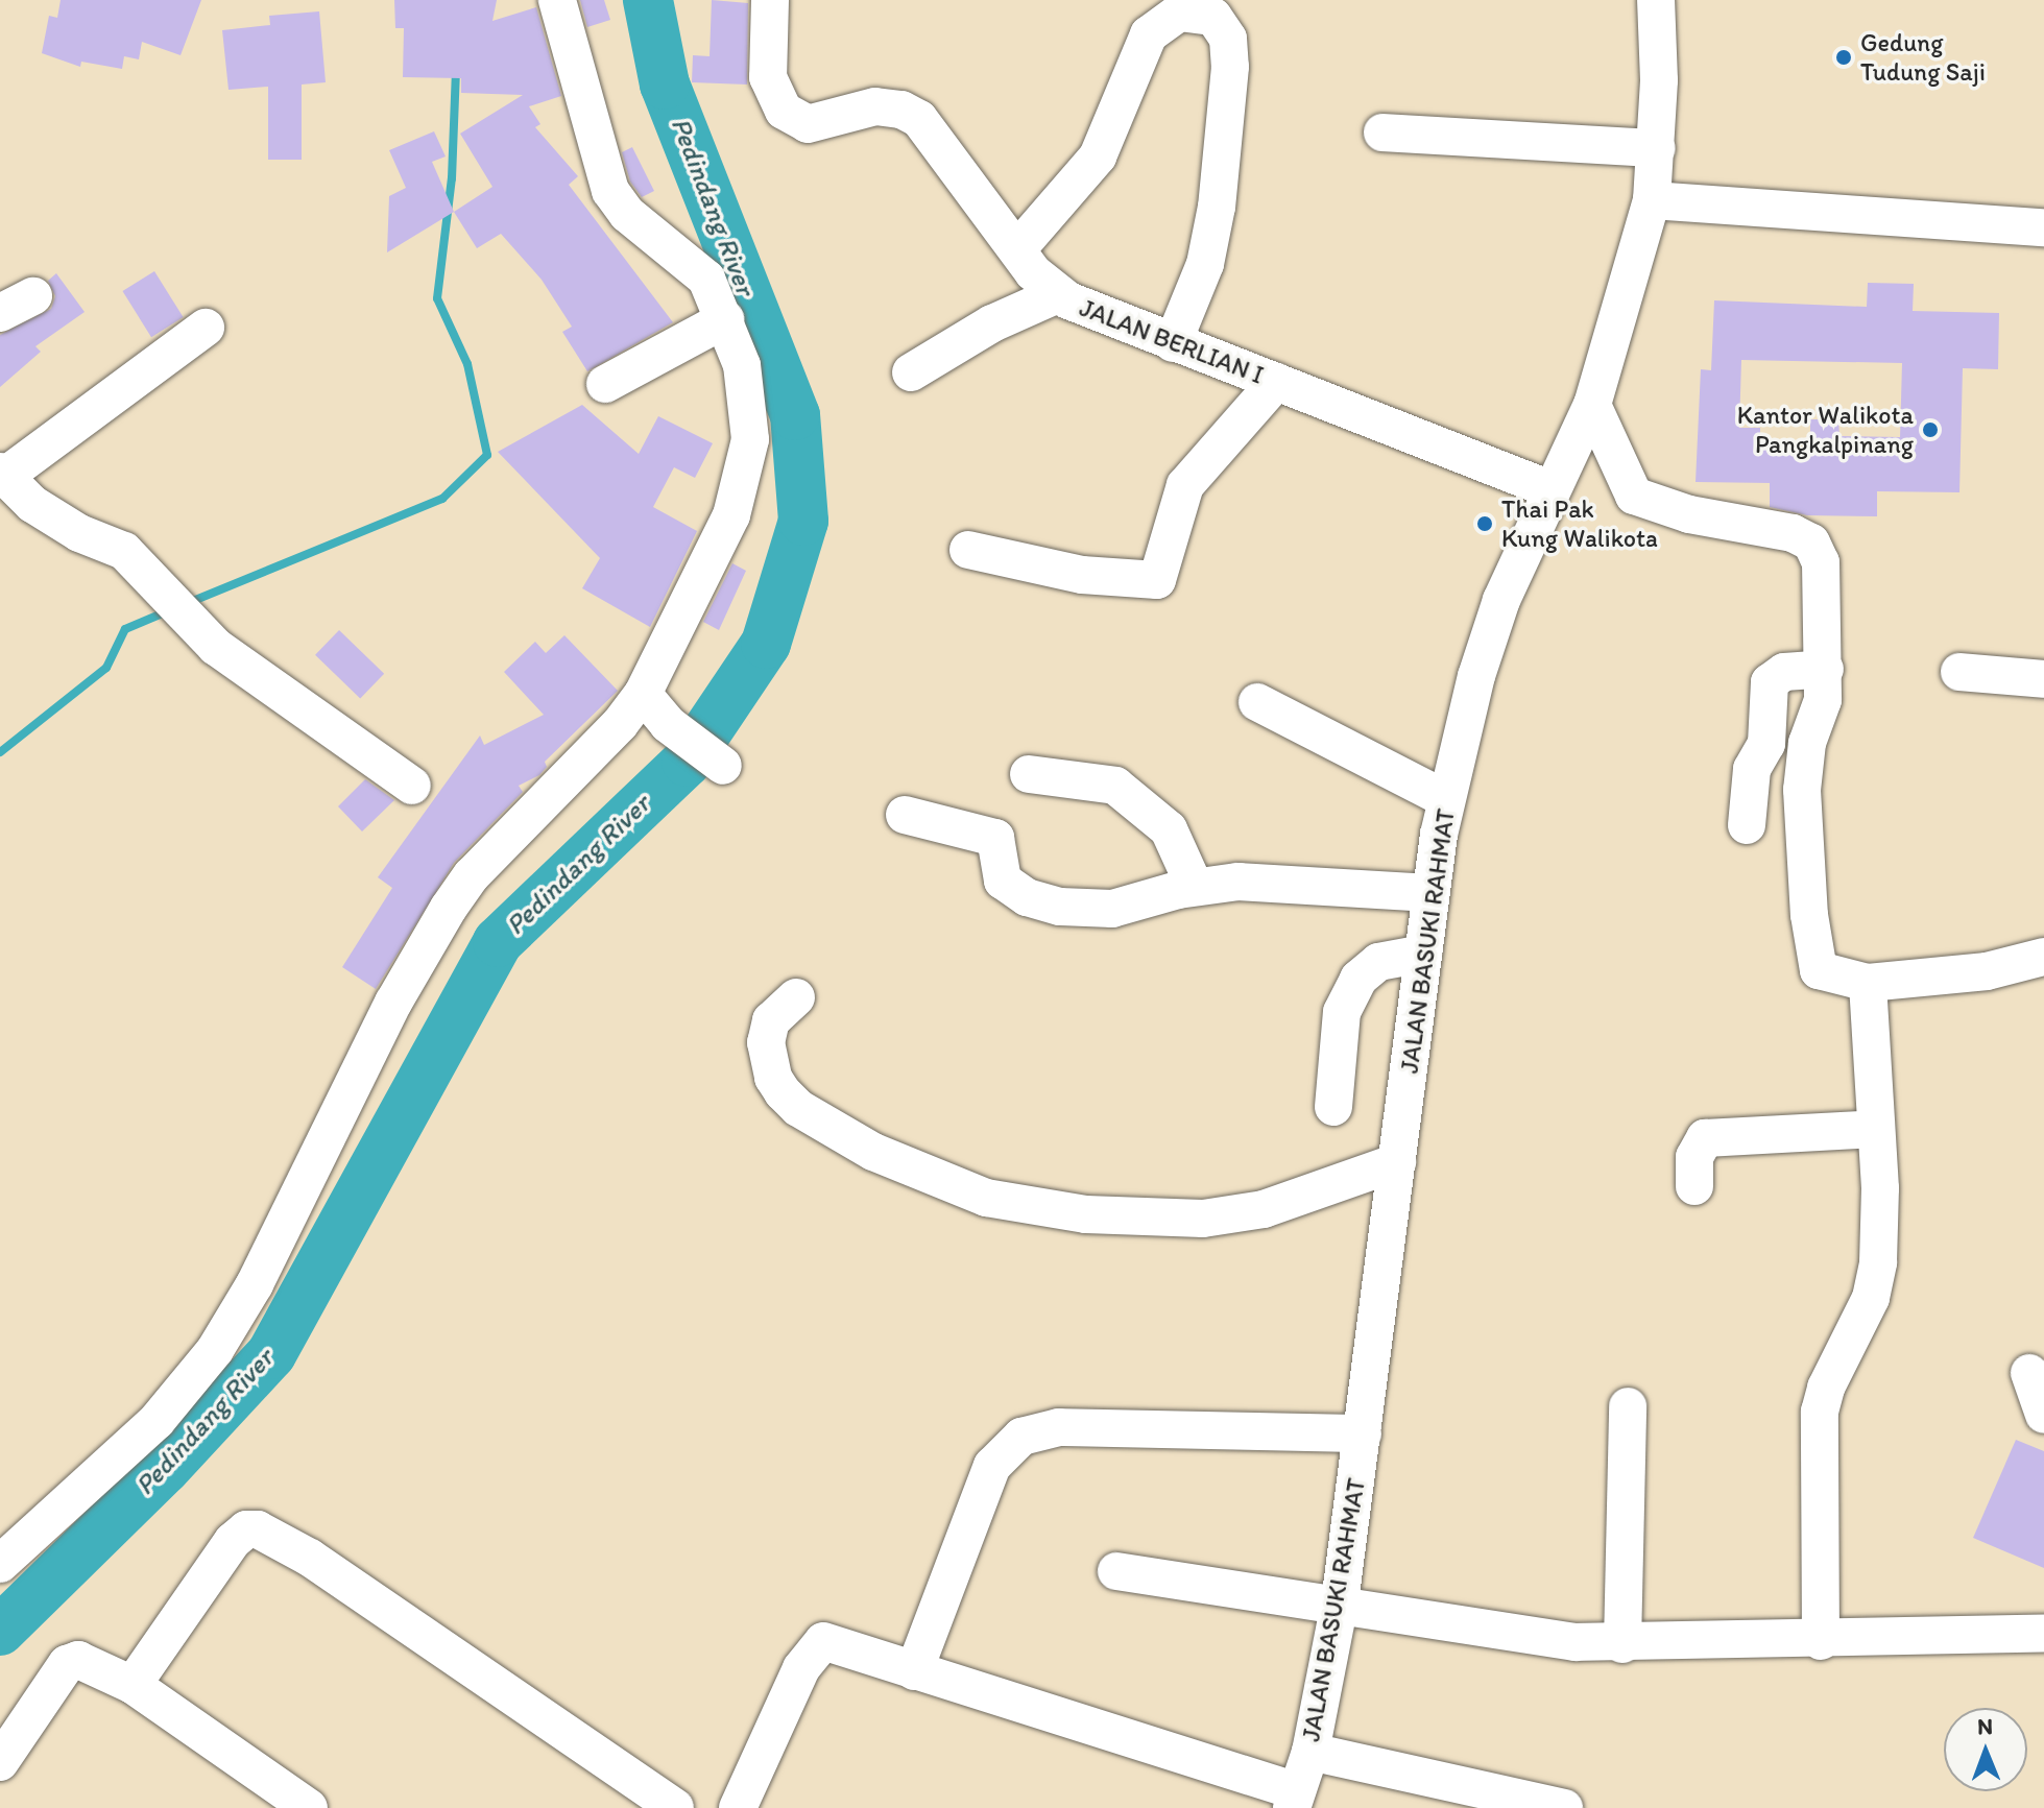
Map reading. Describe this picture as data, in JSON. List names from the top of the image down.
{
  "streets": {
    "street": ["JALAN BERLIAN I", "JALAN BASUKI RAHMAT"]
  },
  "crossings": [
    ["JALAN BERLIAN I", "JALAN BASUKI RAHMAT"]
  ],
  "water": ["Pedindang River"],
  "places": ["Gedung Tudung Saji", "Kantor Walikota Pangkalpinang", "Thai Pak Kung Walikota"],
  "north": "top"
}
